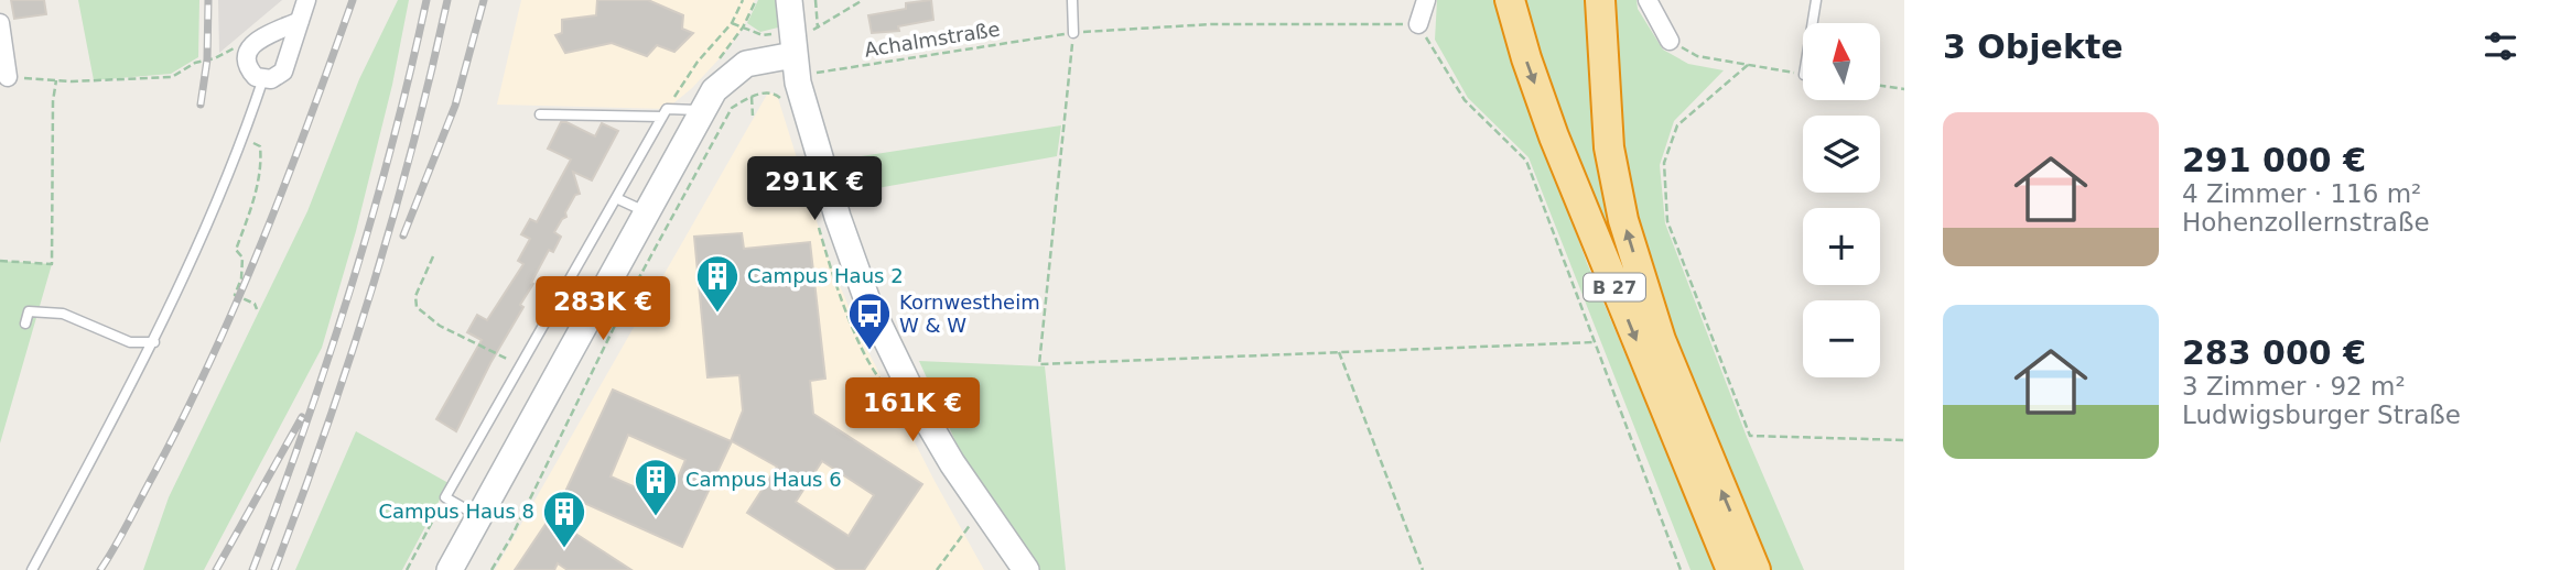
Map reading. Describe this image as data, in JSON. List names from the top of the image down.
{
  "streets": {
    "highway": ["B 27"],
    "path": ["Achalmstraße"]
  },
  "places": {
    "building": ["Campus Haus 2", "Campus Haus 6", "Campus Haus 8"],
    "bus stop": ["Kornwestheim W & W"]
  },
  "north": "top",
  "page": {
    "heading": "3 Objekte",
    "map_buttons": ["+", "−"],
    "list": [
      {
        "name": "291 000 €",
        "note": "4 Zimmer · 116 m² · Hohenzollernstraße"
      },
      {
        "name": "283 000 €",
        "note": "3 Zimmer · 92 m² · Ludwigsburger Straße"
      }
    ],
    "price": ["291K €", "283K €", "161K €"]
  }
}
